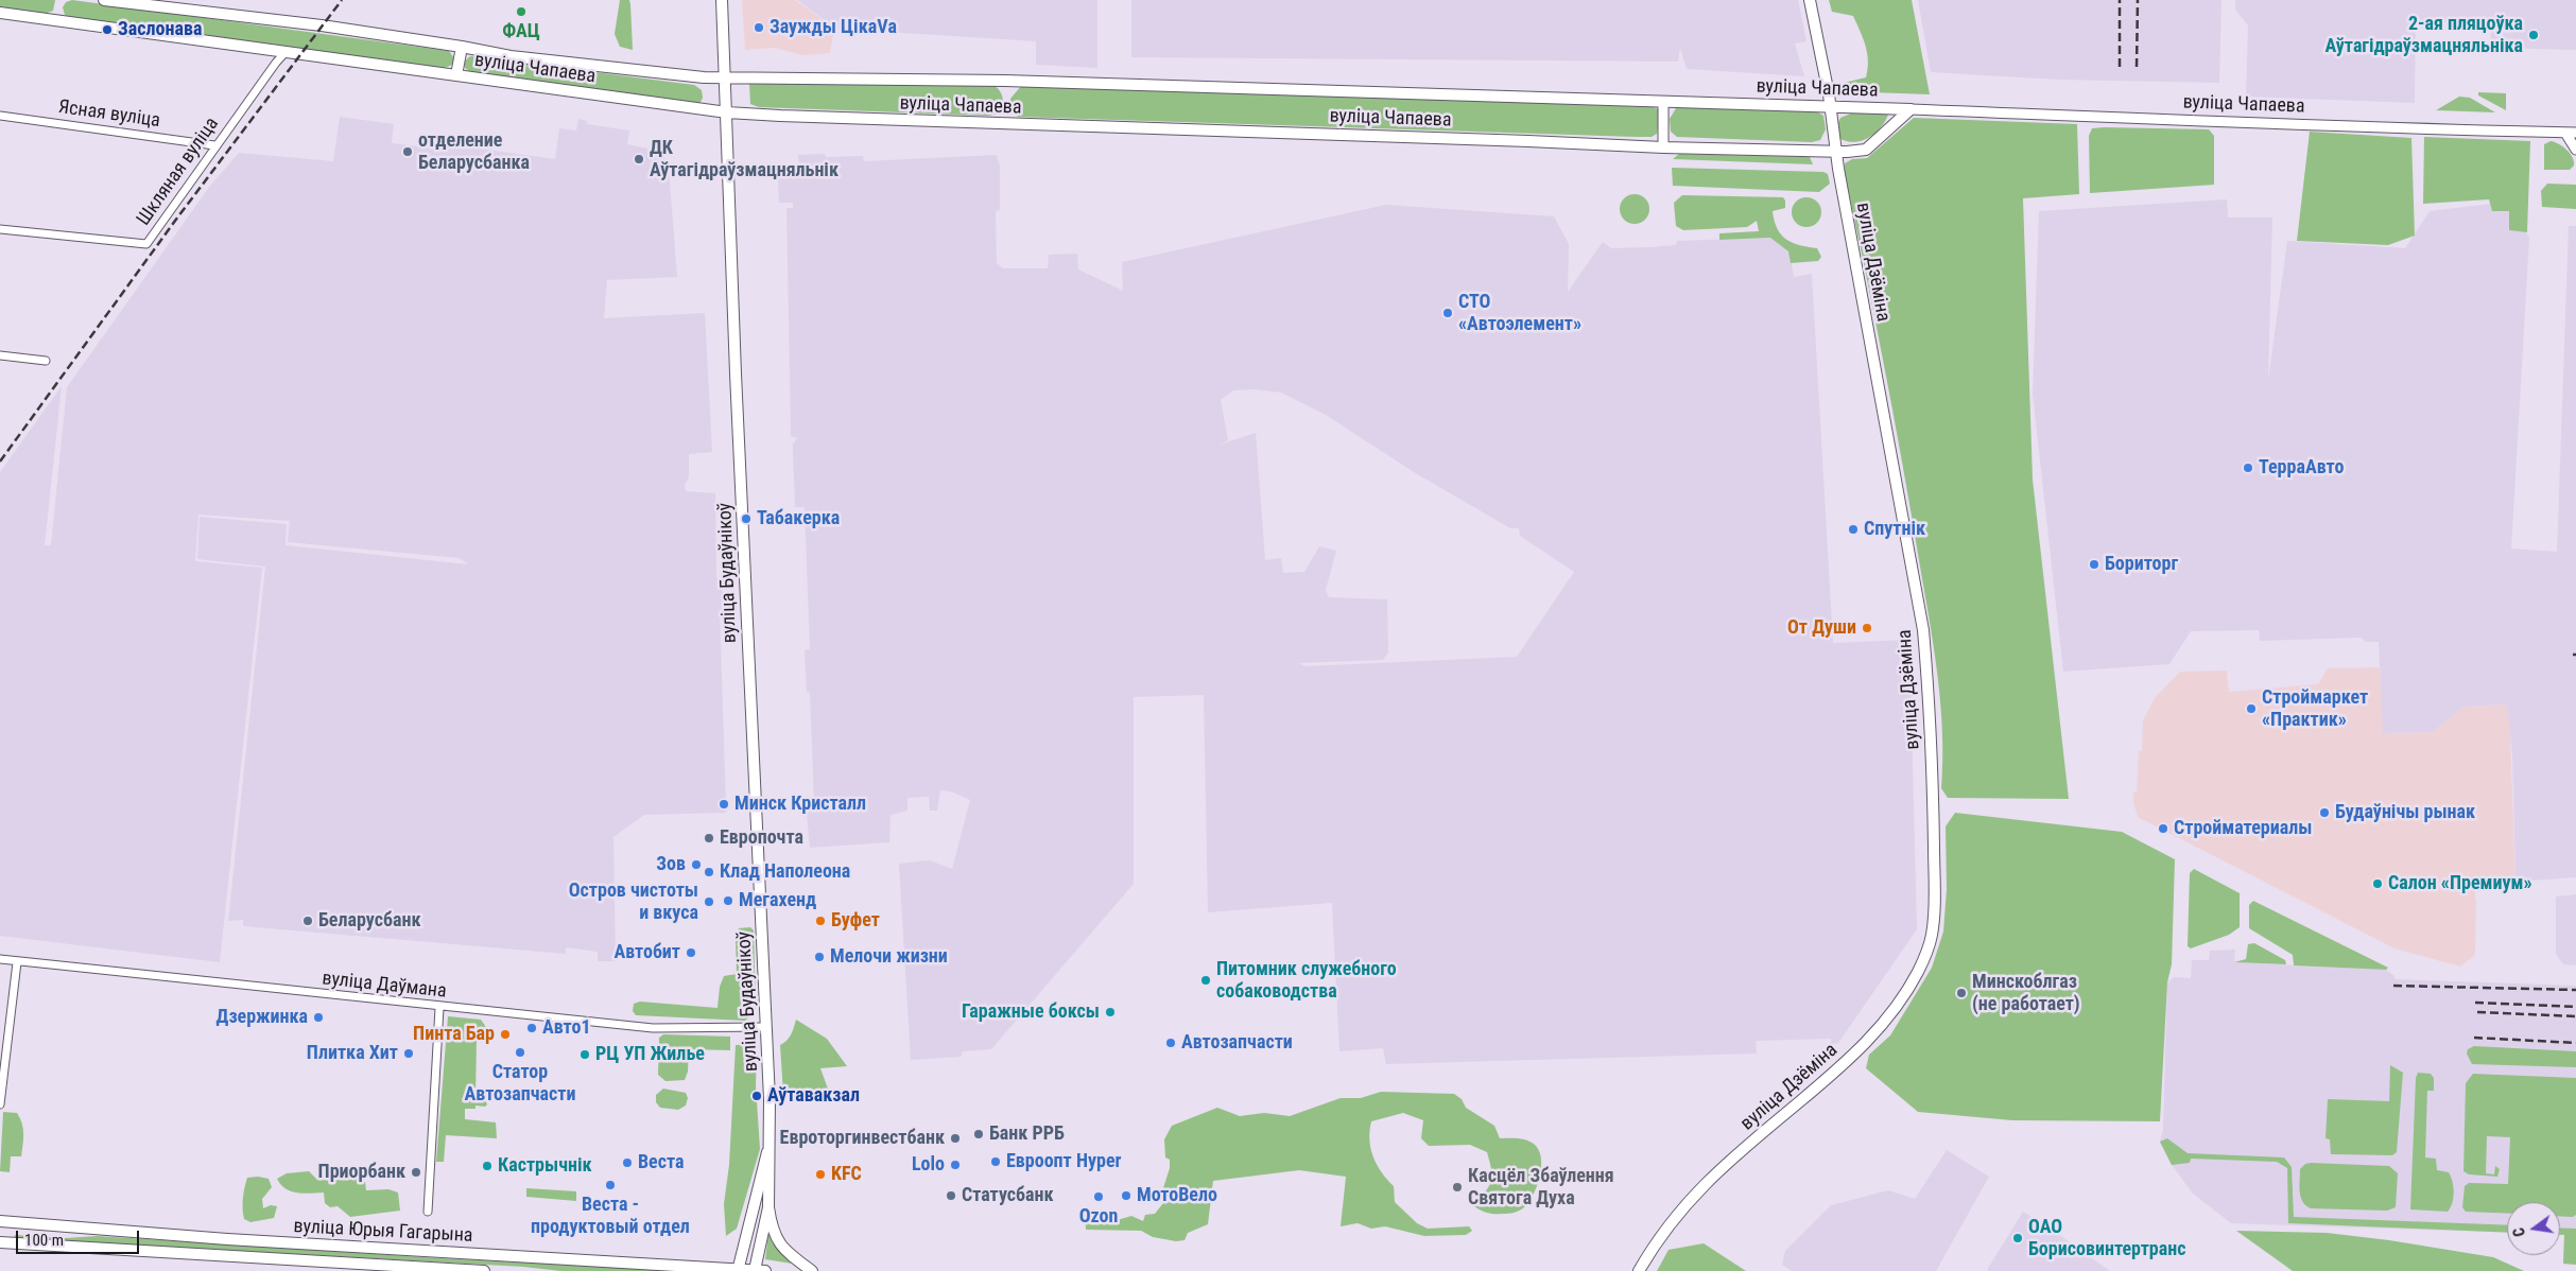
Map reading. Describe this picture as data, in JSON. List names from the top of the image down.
{
  "streets": {
    "main road": [
      "вуліца Чапаева",
      "вуліца Дзёміна",
      "вуліца Будаўнікоў",
      "вуліца Юрыя Гагарына"
    ],
    "street": ["Ясная вуліца", "Шкляная вуліца", "вуліца Даўмана"]
  },
  "crossings": [
    ["вуліца Чапаева", "Шкляная вуліца"],
    ["вуліца Чапаева", "вуліца Дзёміна"],
    ["вуліца Чапаева", "вуліца Будаўнікоў"],
    ["Ясная вуліца", "Шкляная вуліца"],
    ["вуліца Будаўнікоў", "вуліца Даўмана"],
    ["вуліца Будаўнікоў", "вуліца Юрыя Гагарына"]
  ],
  "places": [
    "ФАЦ",
    "Заужды ЦікаVа",
    "Заслонава",
    "2-ая пляцоўка Аўтагідраўзмацняльніка",
    "отделение Беларусбанка",
    "ДК Аўтагідраўзмацняльнік",
    "СТО «Автоэлемент»",
    "ТерраАвто",
    "Табакерка",
    "Спутнік",
    "Бориторг",
    "От Души",
    "Строймаркет «Практик»",
    "Минск Кристалл",
    "Будаўнічы рынак",
    "Стройматериалы",
    "Европочта",
    "Зов",
    "Клад Наполеона",
    "Салон «Премиум»",
    "Мегахенд",
    "Остров чистоты и вкуса",
    "Беларусбанк",
    "Буфет",
    "Автобит",
    "Мелочи жизни",
    "Питомник служебного собаководства",
    "Минскоблгаз (не работает)",
    "Гаражные боксы",
    "Дзержинка",
    "Авто1",
    "Пинта Бар",
    "Автозапчасти",
    "Статор Автозапчасти",
    "Плитка Хит",
    "РЦ УП Жилье",
    "Аўтавакзал",
    "Банк РРБ",
    "Евроторгинвестбанк",
    "Евроопт Hyper",
    "Веста",
    "Lolo",
    "Кастрычнік",
    "Приорбанк",
    "KFC",
    "Веста - продуктовый отдел",
    "Касцёл Збаўлення Святога Духа",
    "Статусбанк",
    "МотоВело",
    "Ozon",
    "ОАО Борисовинтертранс"
  ],
  "scale_bar": "100 m",
  "north": "left"
}
